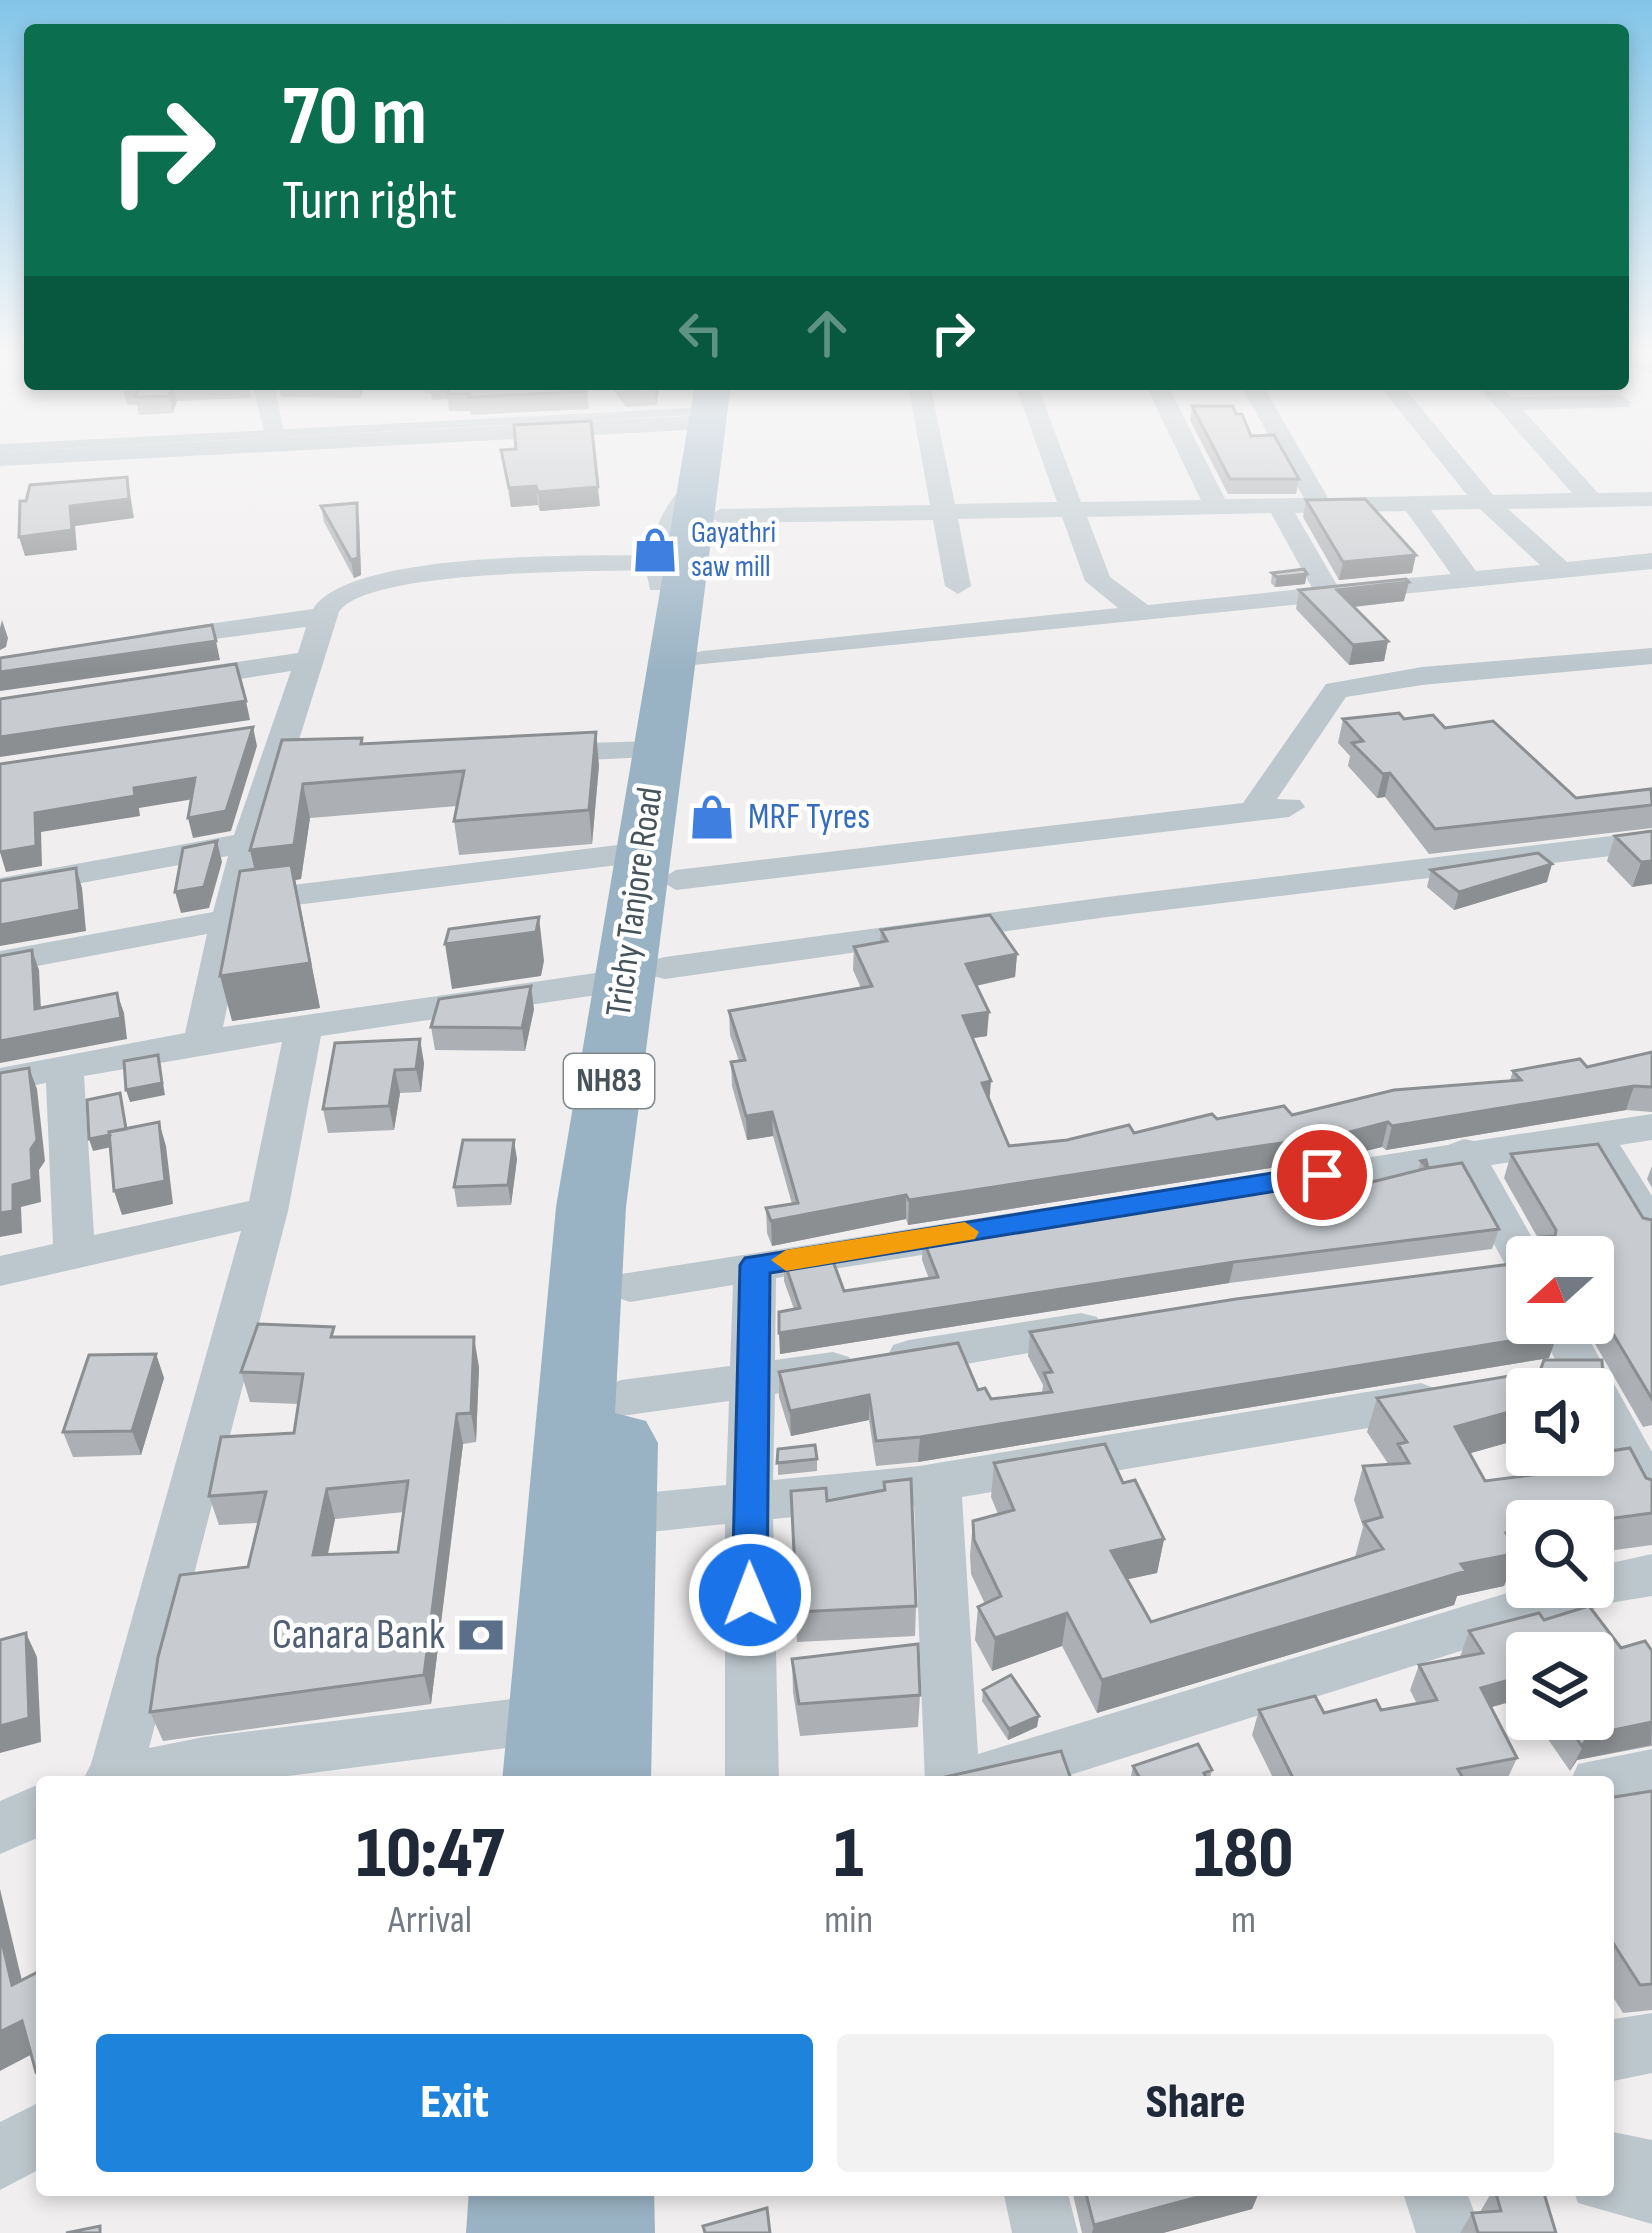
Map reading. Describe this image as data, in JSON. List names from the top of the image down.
{
  "streets": {
    "highway": ["Trichy Tanjore Road", "NH83"]
  },
  "places": {
    "shop": ["Gayathri saw mill", "MRF Tyres"],
    "bank": ["Canara Bank"]
  },
  "north": "left",
  "page": {
    "turn": ["70 m", "Turn right"],
    "eta": [
      "10:47",
      "Arrival",
      "1",
      "min",
      "180",
      "m"
    ],
    "buttons": ["Exit", "Share"]
  }
}
